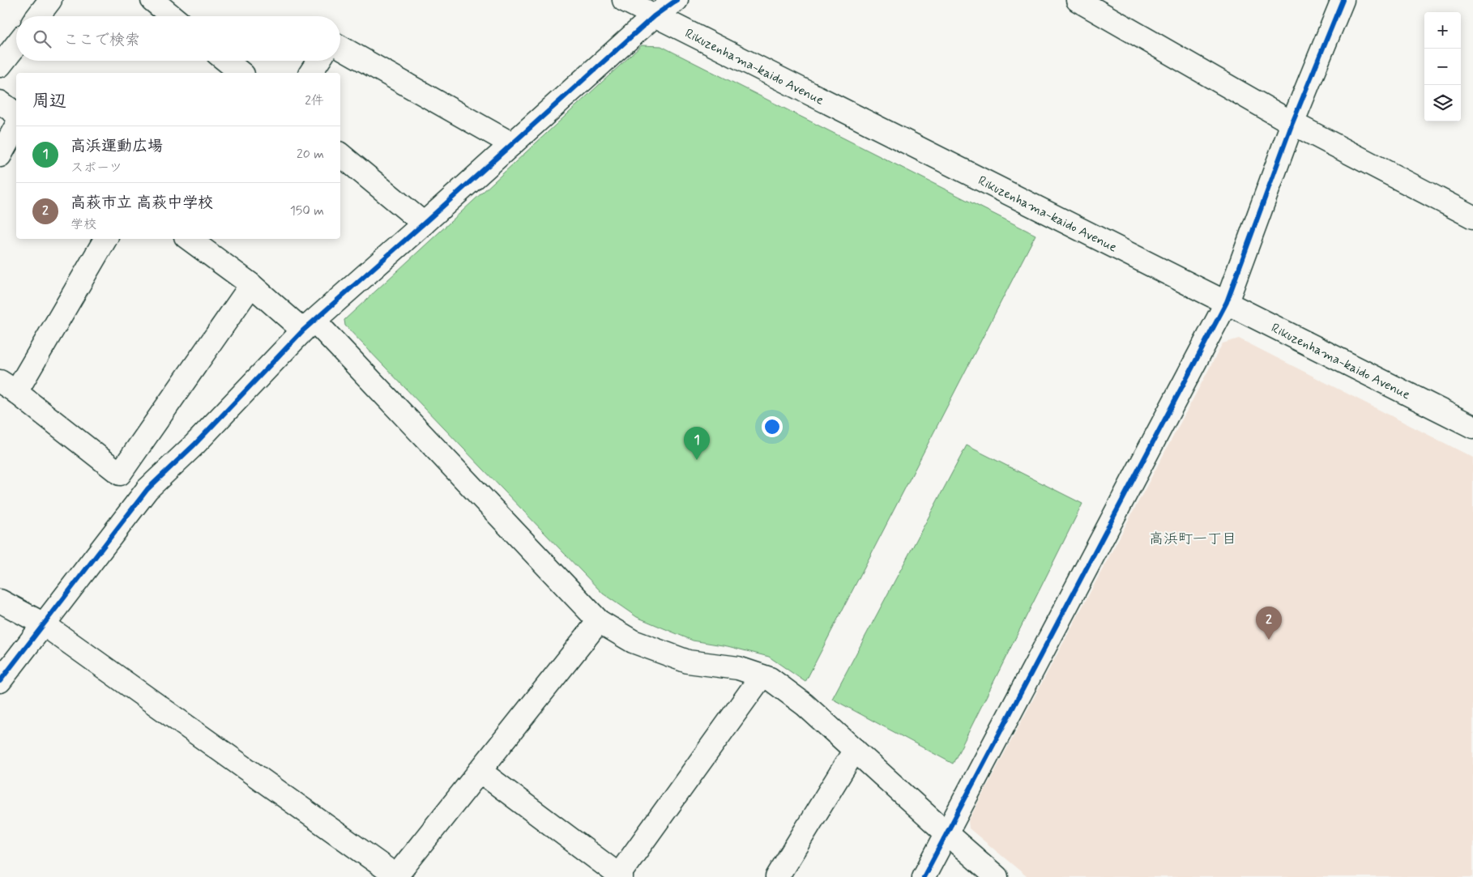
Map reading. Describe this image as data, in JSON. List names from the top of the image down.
{
  "streets": {
    "main road": ["Rikuzenhama-kaido Avenue"]
  },
  "districts": ["高浜町一丁目"],
  "page": {
    "map_buttons": ["+", "−"],
    "search": "ここで検索",
    "heading": ["周辺", "2件"],
    "list": [
      {
        "mark": "1",
        "name": "高浜運動広場",
        "note": "スポーツ",
        "value": "20 m"
      },
      {
        "mark": "2",
        "name": "高萩市立 高萩中学校",
        "note": "学校",
        "value": "150 m"
      }
    ],
    "pins": ["1", "2"]
  }
}
